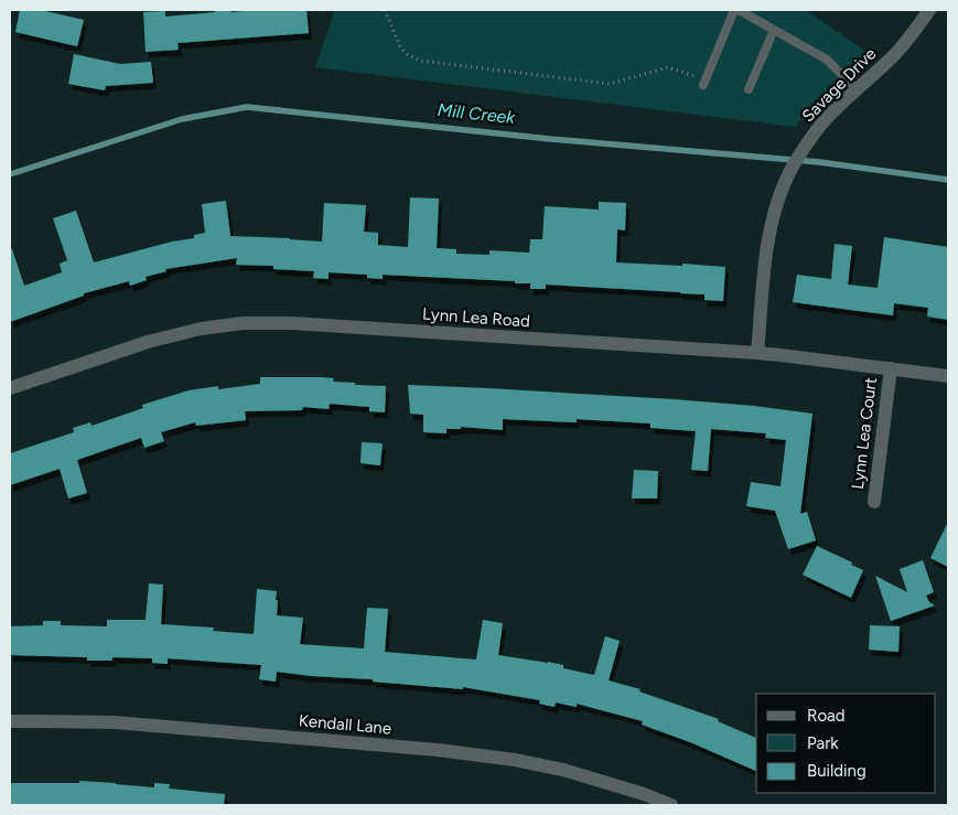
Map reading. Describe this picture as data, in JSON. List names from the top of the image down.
{
  "streets": {
    "street": [
      "Savage Drive",
      "Lynn Lea Road",
      "Lynn Lea Court",
      "Kendall Lane"
    ]
  },
  "crossings": [
    ["Savage Drive", "Lynn Lea Road"],
    ["Lynn Lea Road", "Lynn Lea Court"]
  ],
  "water": ["Mill Creek"],
  "legend": ["Road", "Park", "Building"]
}
